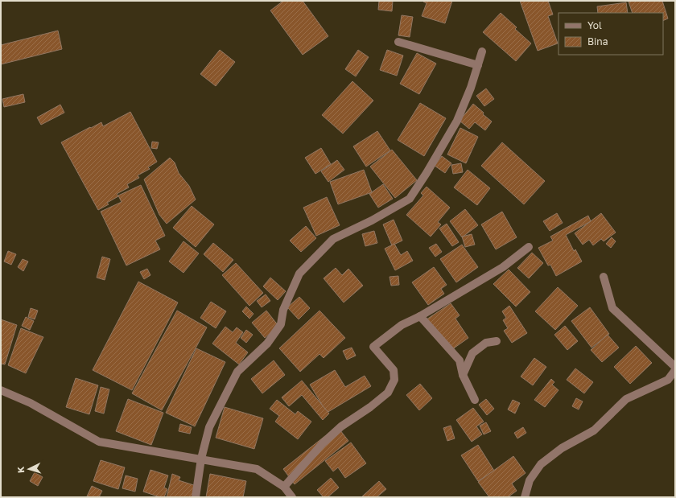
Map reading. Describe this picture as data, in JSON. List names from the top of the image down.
{
  "legend": ["Yol", "Bina"],
  "north": "left"
}
